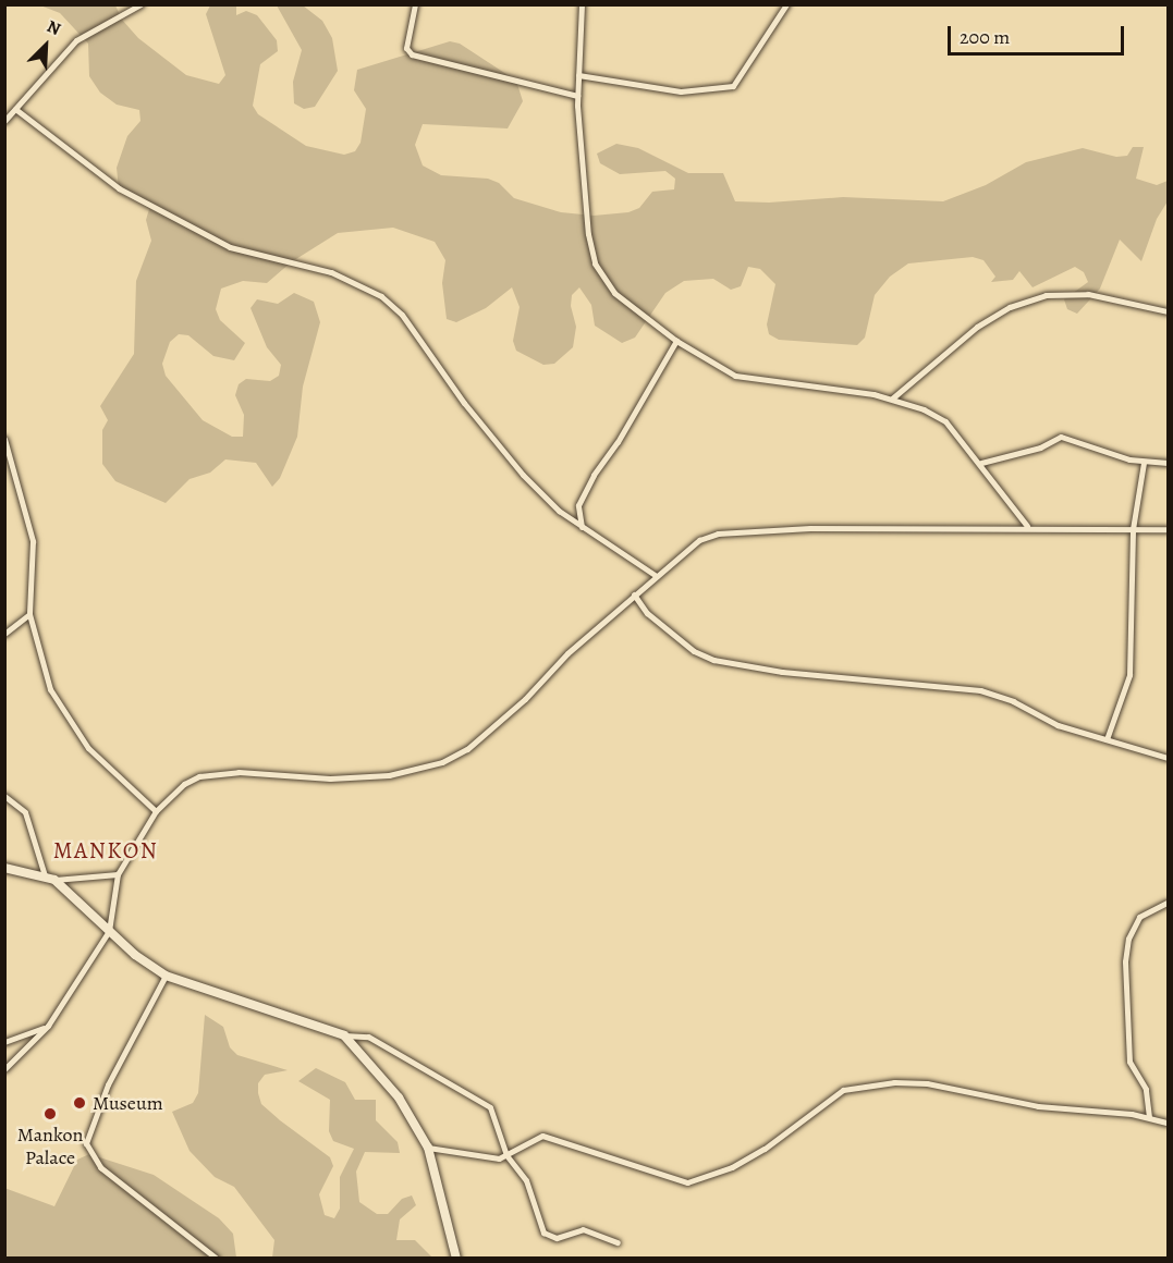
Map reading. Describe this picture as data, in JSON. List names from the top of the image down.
{
  "districts": ["MANKON"],
  "places": ["Museum", "Mankon Palace"],
  "scale_bar": "200 m",
  "north": "top right"
}
